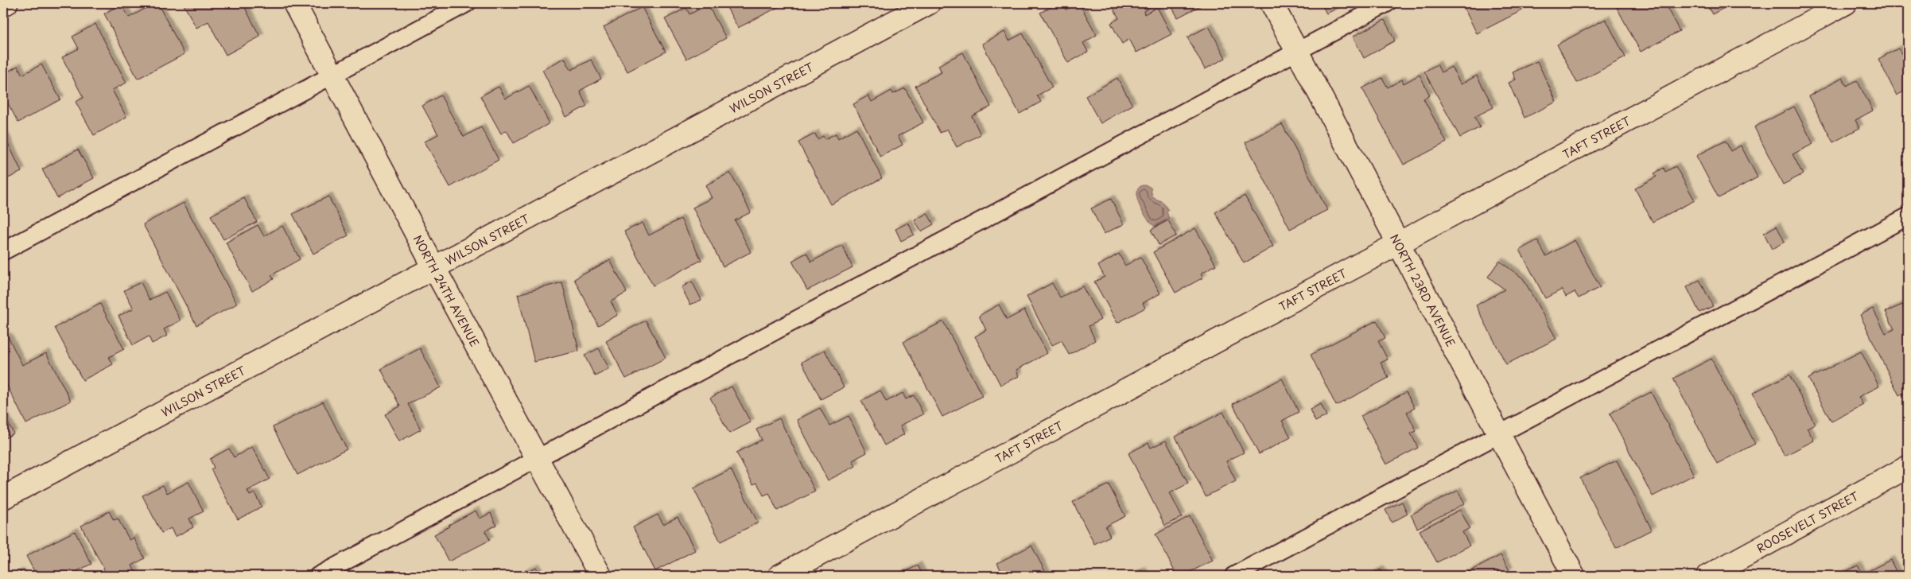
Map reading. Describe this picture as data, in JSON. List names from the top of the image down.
{
  "streets": {
    "street": [
      "WILSON STREET",
      "TAFT STREET",
      "NORTH 23RD AVENUE",
      "NORTH 24TH AVENUE",
      "ROOSEVELT STREET"
    ]
  },
  "crossings": [
    ["WILSON STREET", "NORTH 24TH AVENUE"],
    ["TAFT STREET", "NORTH 23RD AVENUE"]
  ]
}
